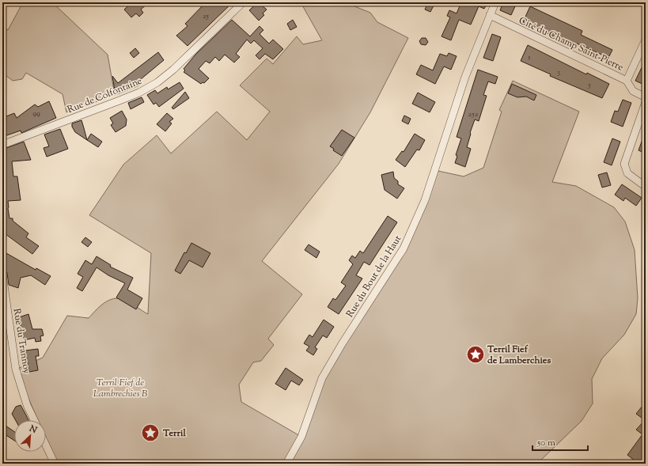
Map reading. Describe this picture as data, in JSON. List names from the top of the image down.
{
  "streets": {
    "street": [
      "Cité du Champ Saint-Pierre",
      "Rue de Colfontaine",
      "Rue du Bout de la Haut",
      "Rue du Trannoy"
    ]
  },
  "crossings": [
    ["Cité du Champ Saint-Pierre", "Rue du Bout de la Haut"]
  ],
  "parks": ["Terril Fief de Lambrechies B"],
  "places": {
    "place": ["Terril Fief de Lamberchies", "Terril"]
  },
  "house_numbers": [
    "25",
    "1",
    "3",
    "5",
    "99",
    "252"
  ],
  "scale_bar": "50 m",
  "north": "top right"
}
